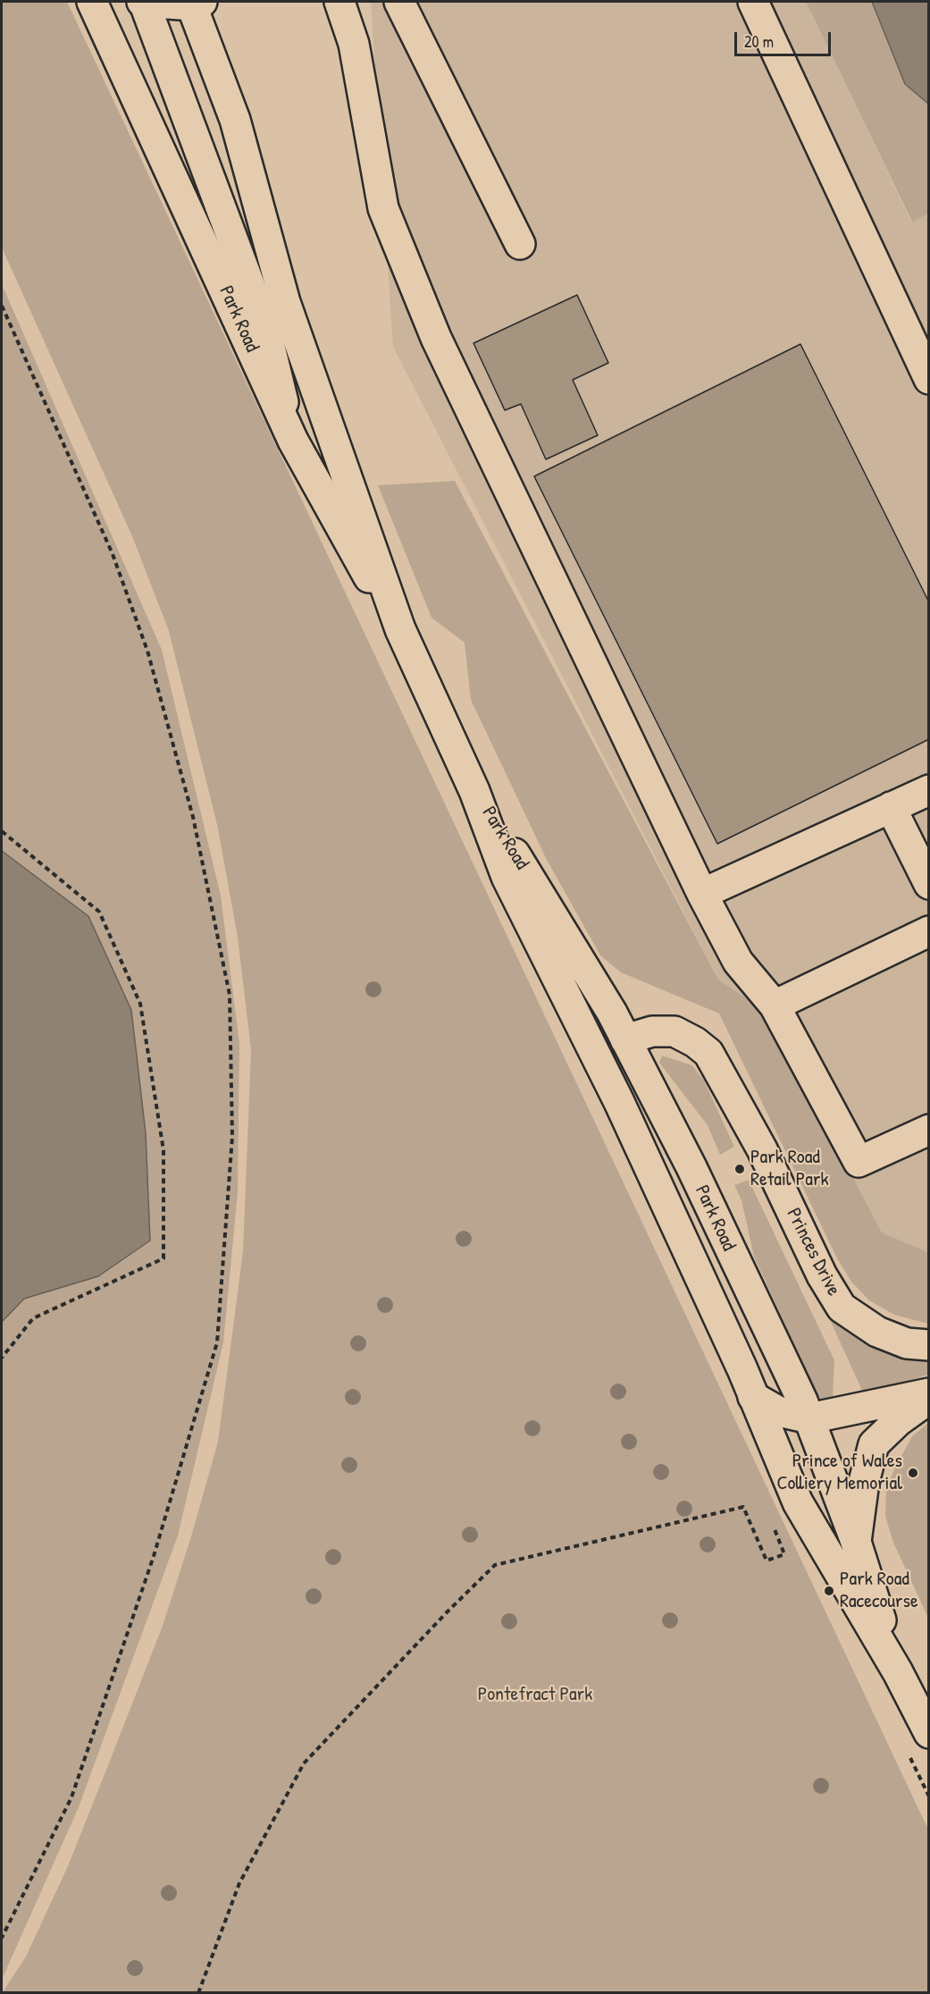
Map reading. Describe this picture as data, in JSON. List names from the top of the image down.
{
  "streets": {
    "main road": ["Park Road", "Princes Drive"]
  },
  "crossings": [
    ["Park Road", "Princes Drive"]
  ],
  "parks": ["Pontefract Park"],
  "places": ["Park Road Retail Park", "Prince of Wales Colliery Memorial", "Park Road Racecourse"],
  "scale_bar": "20 m"
}
